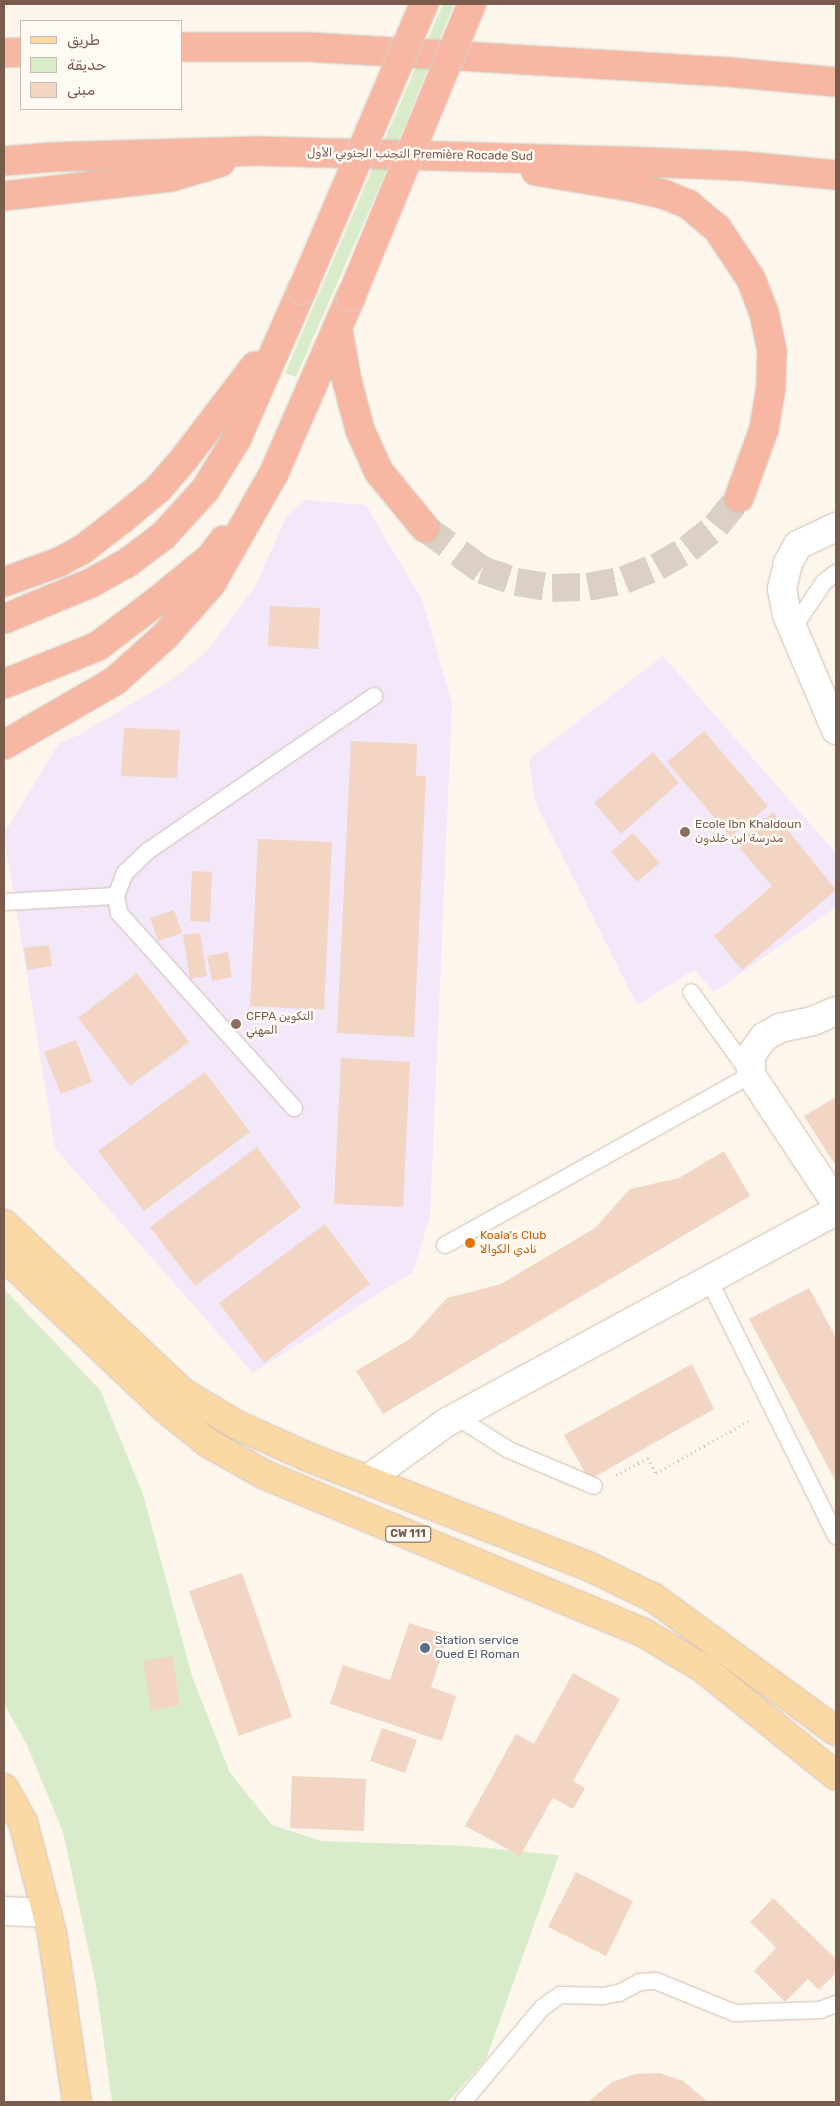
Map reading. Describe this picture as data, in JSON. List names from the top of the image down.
{
  "streets": {
    "highway": ["التجنب الجنوبي الأول Première Rocade Sud"],
    "main road": ["CW 111"]
  },
  "places": [
    "Ecole Ibn Khaldoun مدرسة ابن خلدون",
    "CFPA التكوين المهني",
    "Koala's Club نادي الكوالا",
    "Station service Oued El Roman"
  ],
  "legend": ["طريق", "حديقة", "مبنى"]
}
